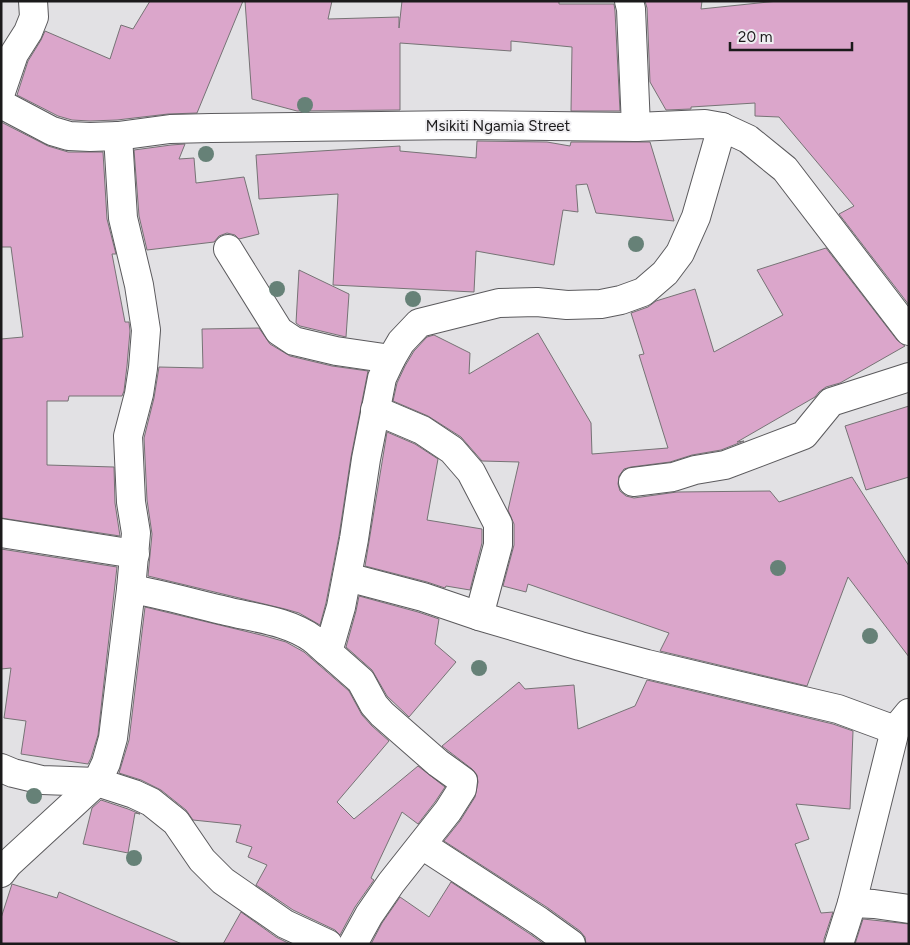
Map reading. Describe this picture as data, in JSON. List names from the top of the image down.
{
  "streets": {
    "street": ["Msikiti Ngamia Street"]
  },
  "scale_bar": "20 m"
}
